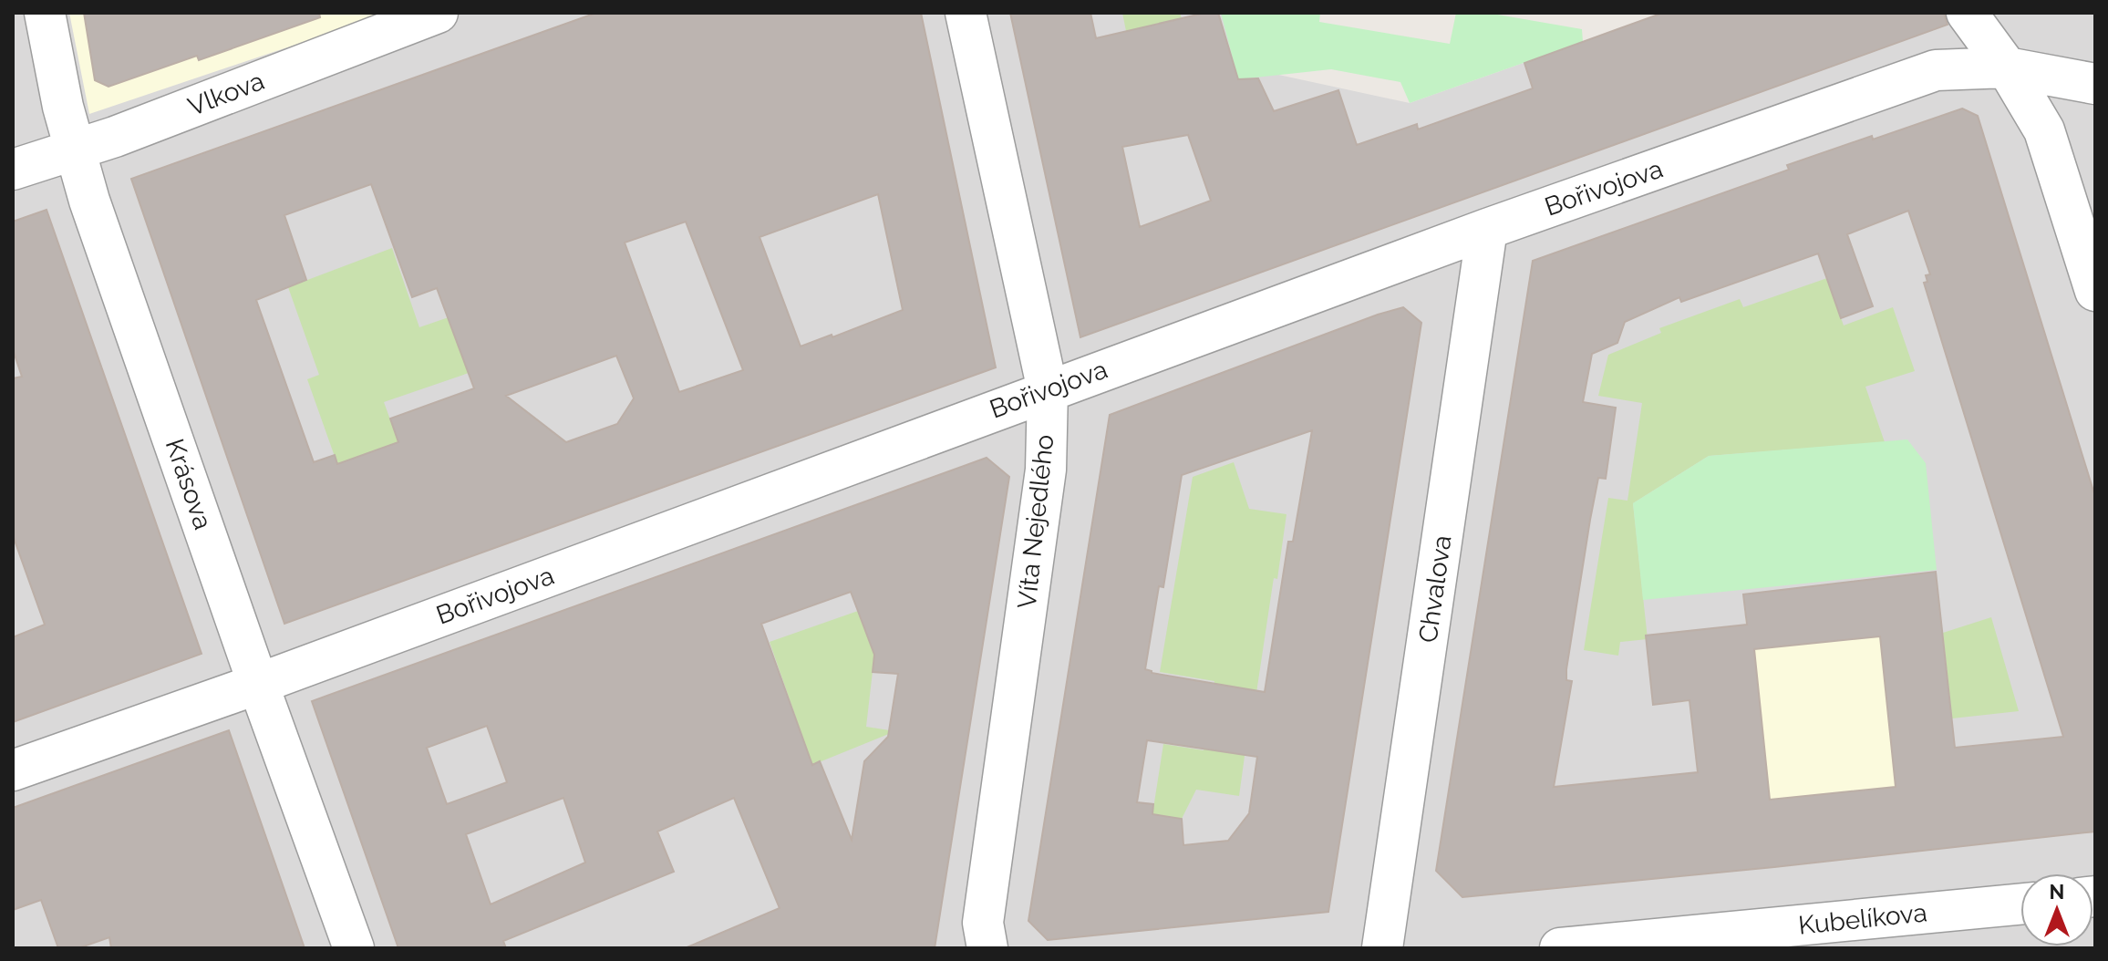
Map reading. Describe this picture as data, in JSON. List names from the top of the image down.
{
  "streets": {
    "street": [
      "Vlkova",
      "Bořivojova",
      "Krásova",
      "Víta Nejedlého",
      "Chvalova",
      "Kubelíkova"
    ]
  },
  "crossings": [
    ["Vlkova", "Krásova"],
    ["Bořivojova", "Krásova"],
    ["Bořivojova", "Víta Nejedlého"],
    ["Bořivojova", "Chvalova"]
  ],
  "north": "top"
}
